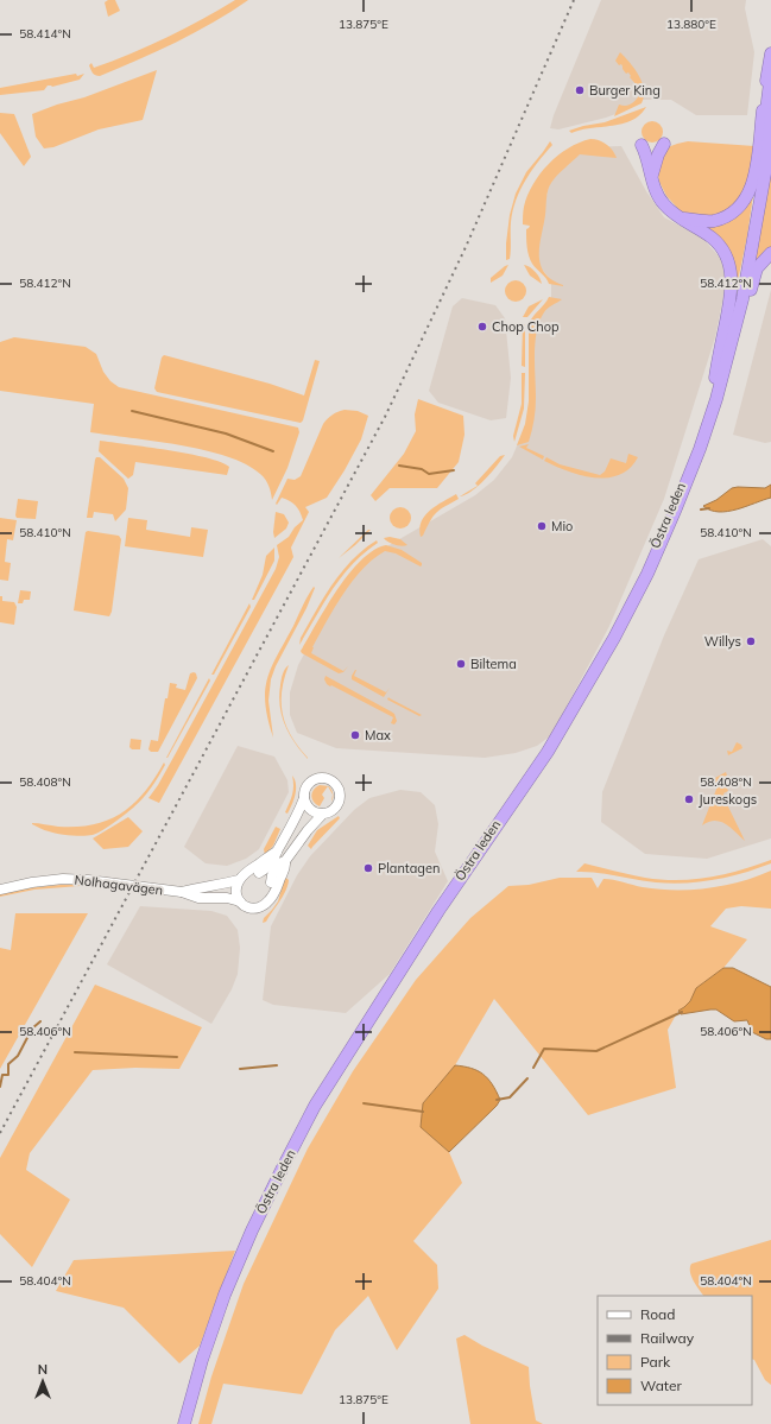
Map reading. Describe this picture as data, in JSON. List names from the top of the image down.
{
  "streets": {
    "highway": ["Östra leden"],
    "street": ["Nolhagavägen"]
  },
  "places": [
    "Burger King",
    "Chop Chop",
    "Mio",
    "Willys",
    "Biltema",
    "Max",
    "Jureskogs",
    "Plantagen"
  ],
  "legend": [
    "Road",
    "Railway",
    "Park",
    "Water"
  ],
  "north": "top",
  "coordinates": [
    "13.875°E",
    "13.880°E",
    "58.414°N",
    "58.412°N",
    "58.410°N",
    "58.408°N",
    "58.406°N",
    "58.404°N"
  ]
}
